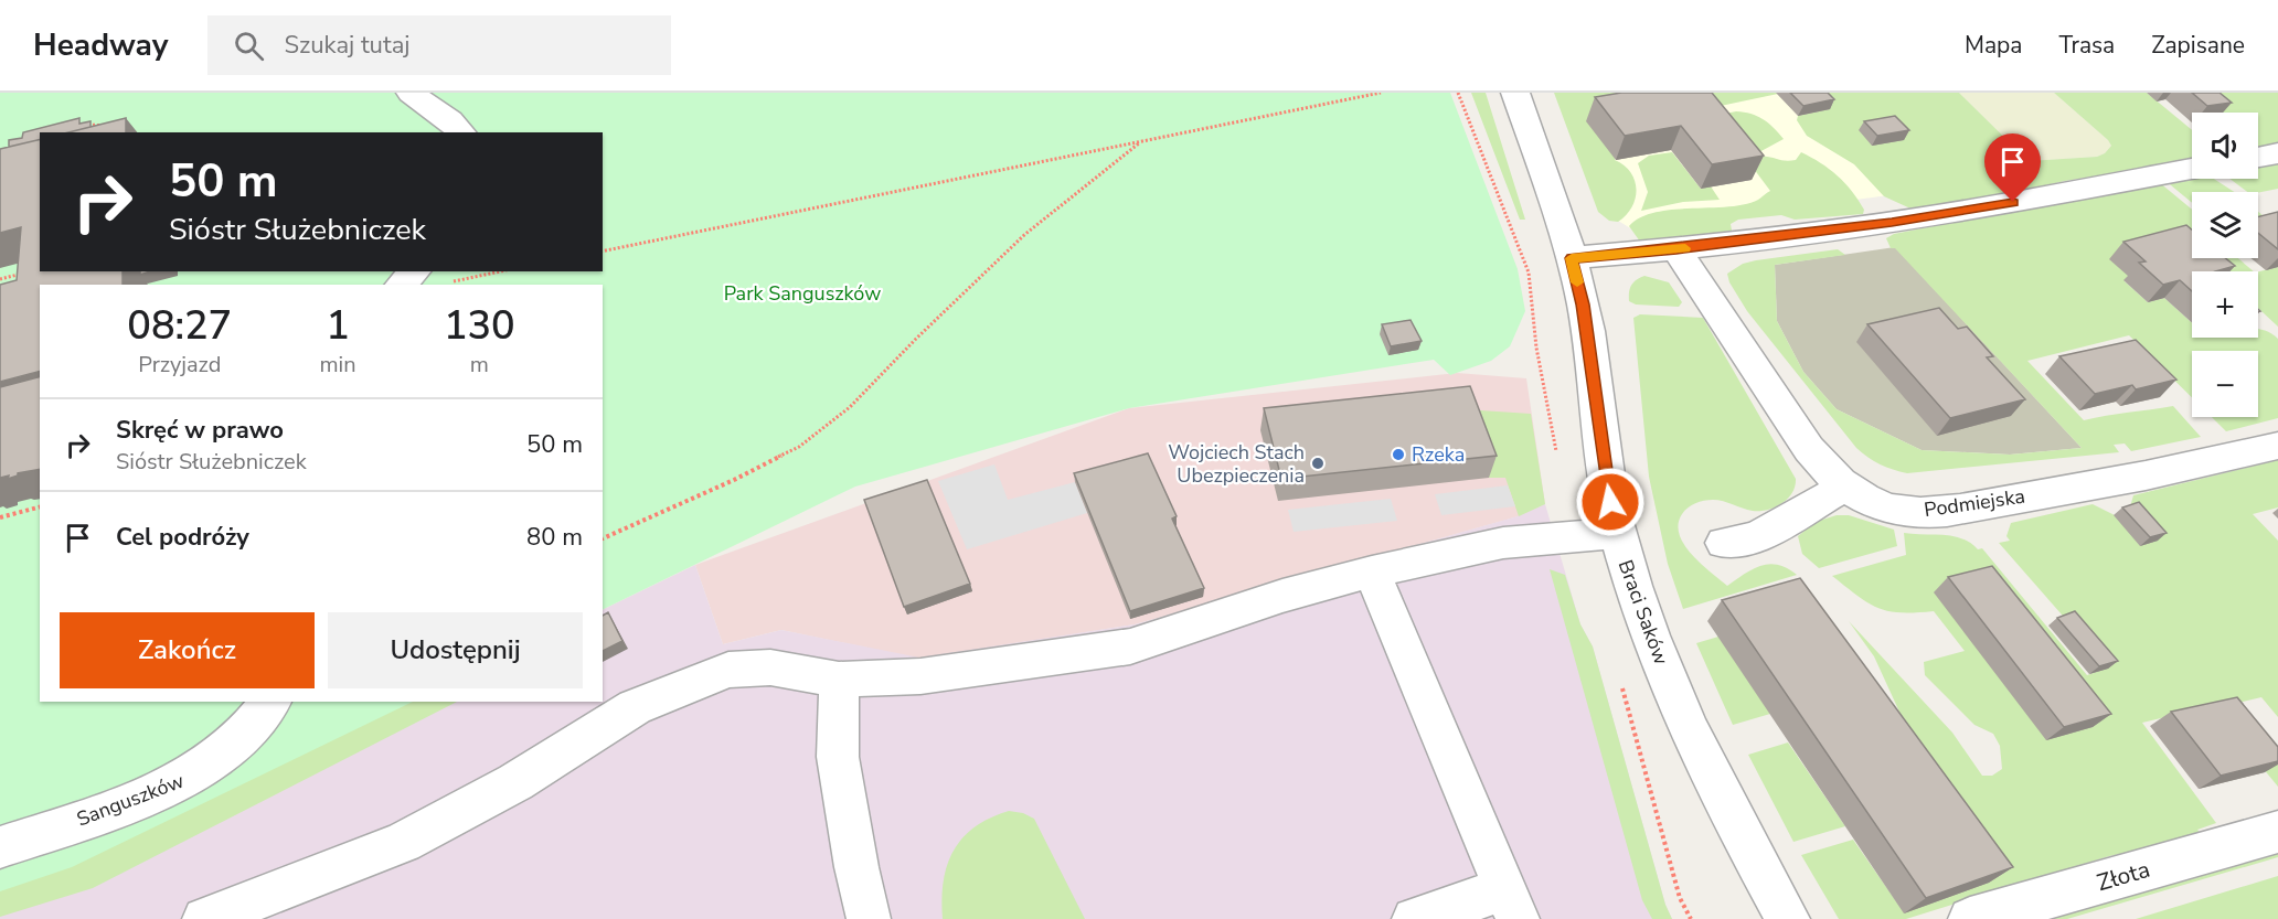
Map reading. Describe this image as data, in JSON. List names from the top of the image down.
{
  "streets": {
    "street": [
      "Podmiejska",
      "Braci Saków",
      "Sanguszków",
      "Złota"
    ]
  },
  "parks": ["Park Sanguszków"],
  "places": ["Rzeka", "Wojciech Stach Ubezpieczenia"],
  "page": {
    "header": "Headway",
    "search": "Szukaj tutaj",
    "nav": ["Mapa", "Trasa", "Zapisane"],
    "map_buttons": ["+", "−"],
    "turn": ["50 m", "Sióstr Służebniczek"],
    "eta": [
      "08:27",
      "Przyjazd",
      "1",
      "min",
      "130",
      "m"
    ],
    "list": [
      {
        "name": "Skręć w prawo",
        "note": "Sióstr Służebniczek",
        "value": "50 m"
      },
      {
        "name": "Cel podróży",
        "value": "80 m"
      }
    ],
    "buttons": ["Zakończ", "Udostępnij"]
  }
}
